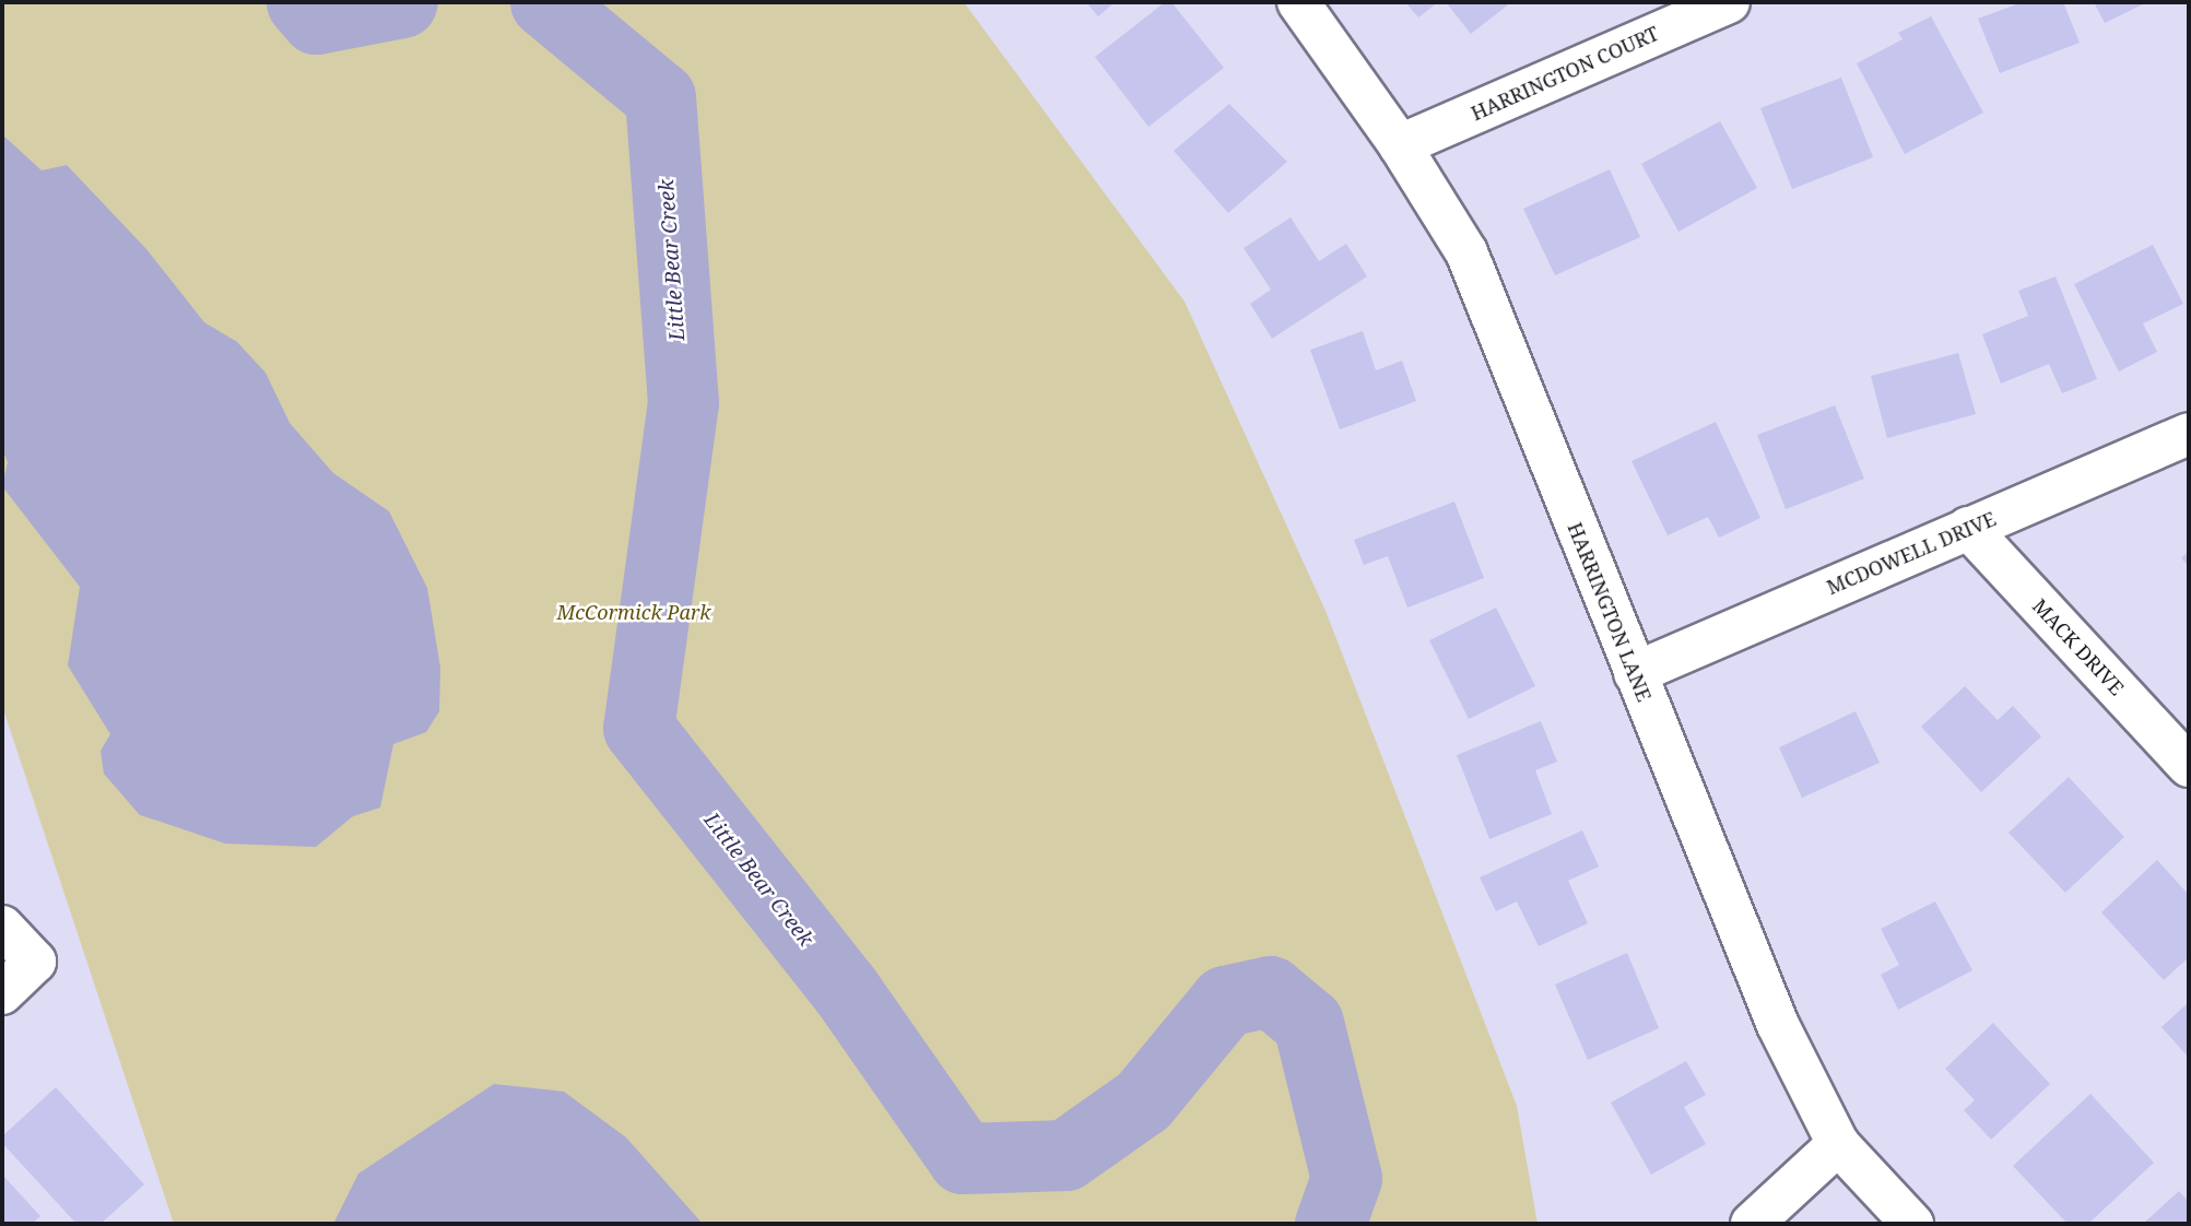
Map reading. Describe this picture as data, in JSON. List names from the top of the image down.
{
  "streets": {
    "street": [
      "HARRINGTON COURT",
      "MCDOWELL DRIVE",
      "HARRINGTON LANE",
      "MACK DRIVE"
    ]
  },
  "crossings": [
    ["HARRINGTON COURT", "HARRINGTON LANE"],
    ["MCDOWELL DRIVE", "HARRINGTON LANE"],
    ["MCDOWELL DRIVE", "MACK DRIVE"]
  ],
  "water": ["Little Bear Creek"],
  "parks": ["McCormick Park"]
}
